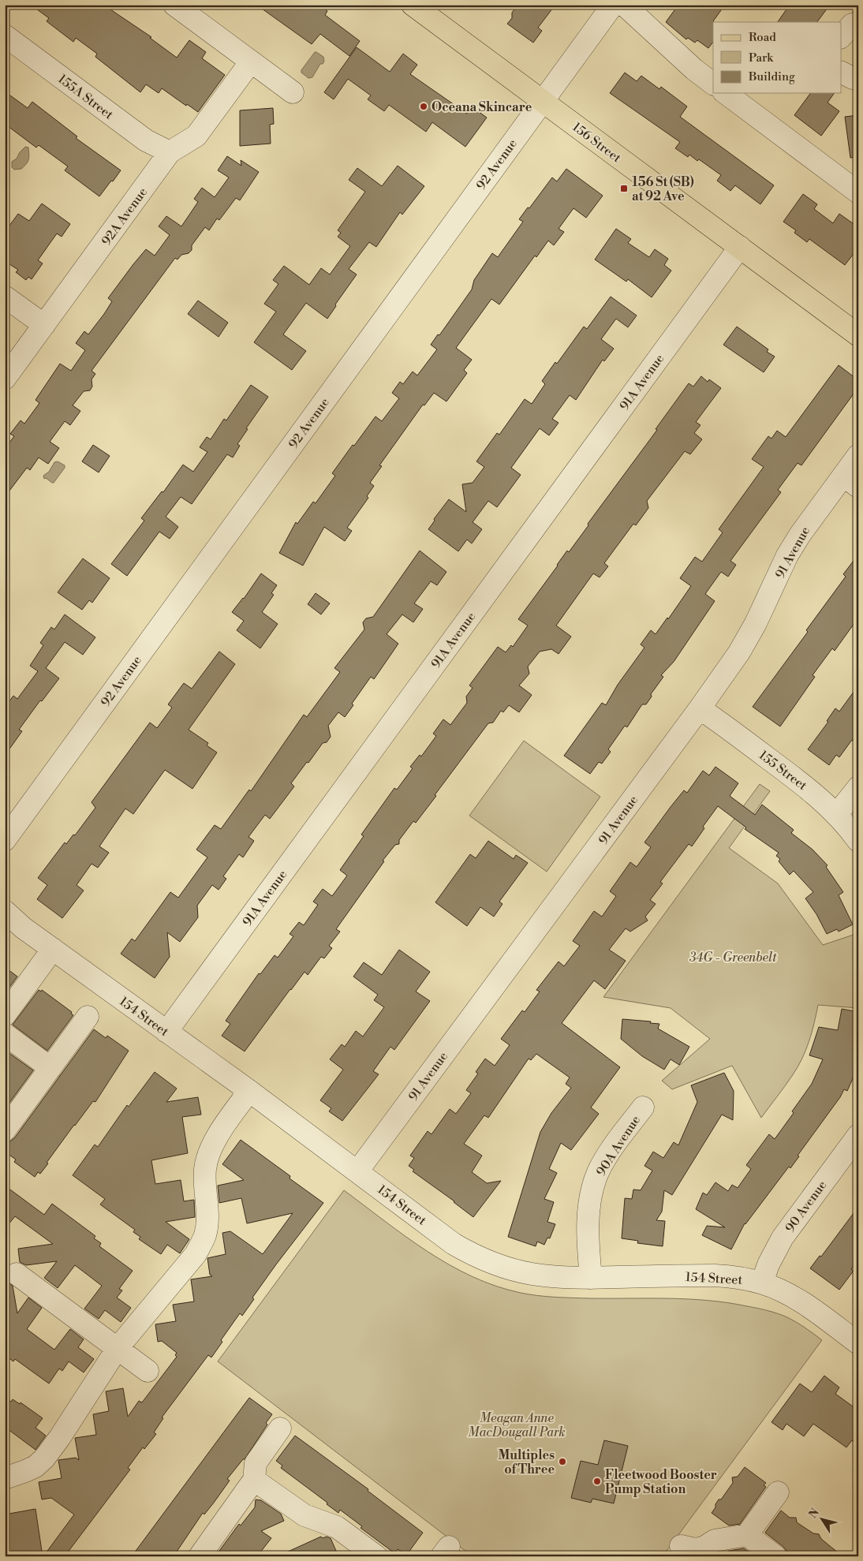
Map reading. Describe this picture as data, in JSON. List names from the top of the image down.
{
  "streets": {
    "main road": ["156 Street"],
    "street": [
      "155A Street",
      "92 Avenue",
      "92A Avenue",
      "91A Avenue",
      "91 Avenue",
      "155 Street",
      "154 Street",
      "90A Avenue",
      "90 Avenue"
    ]
  },
  "crossings": [
    ["155A Street", "92A Avenue"],
    ["156 Street", "92 Avenue"],
    ["156 Street", "91A Avenue"],
    ["91A Avenue", "154 Street"],
    ["91 Avenue", "155 Street"],
    ["91 Avenue", "154 Street"],
    ["154 Street", "90A Avenue"],
    ["154 Street", "90 Avenue"]
  ],
  "parks": ["34G - Greenbelt", "Meagan Anne MacDougall Park"],
  "places": {
    "other": ["Oceana Skincare", "Multiples of Three", "Fleetwood Booster Pump Station"],
    "transit": ["156 St (SB) at 92 Ave"]
  },
  "legend": ["Road", "Park", "Building"],
  "north": "top left"
}
